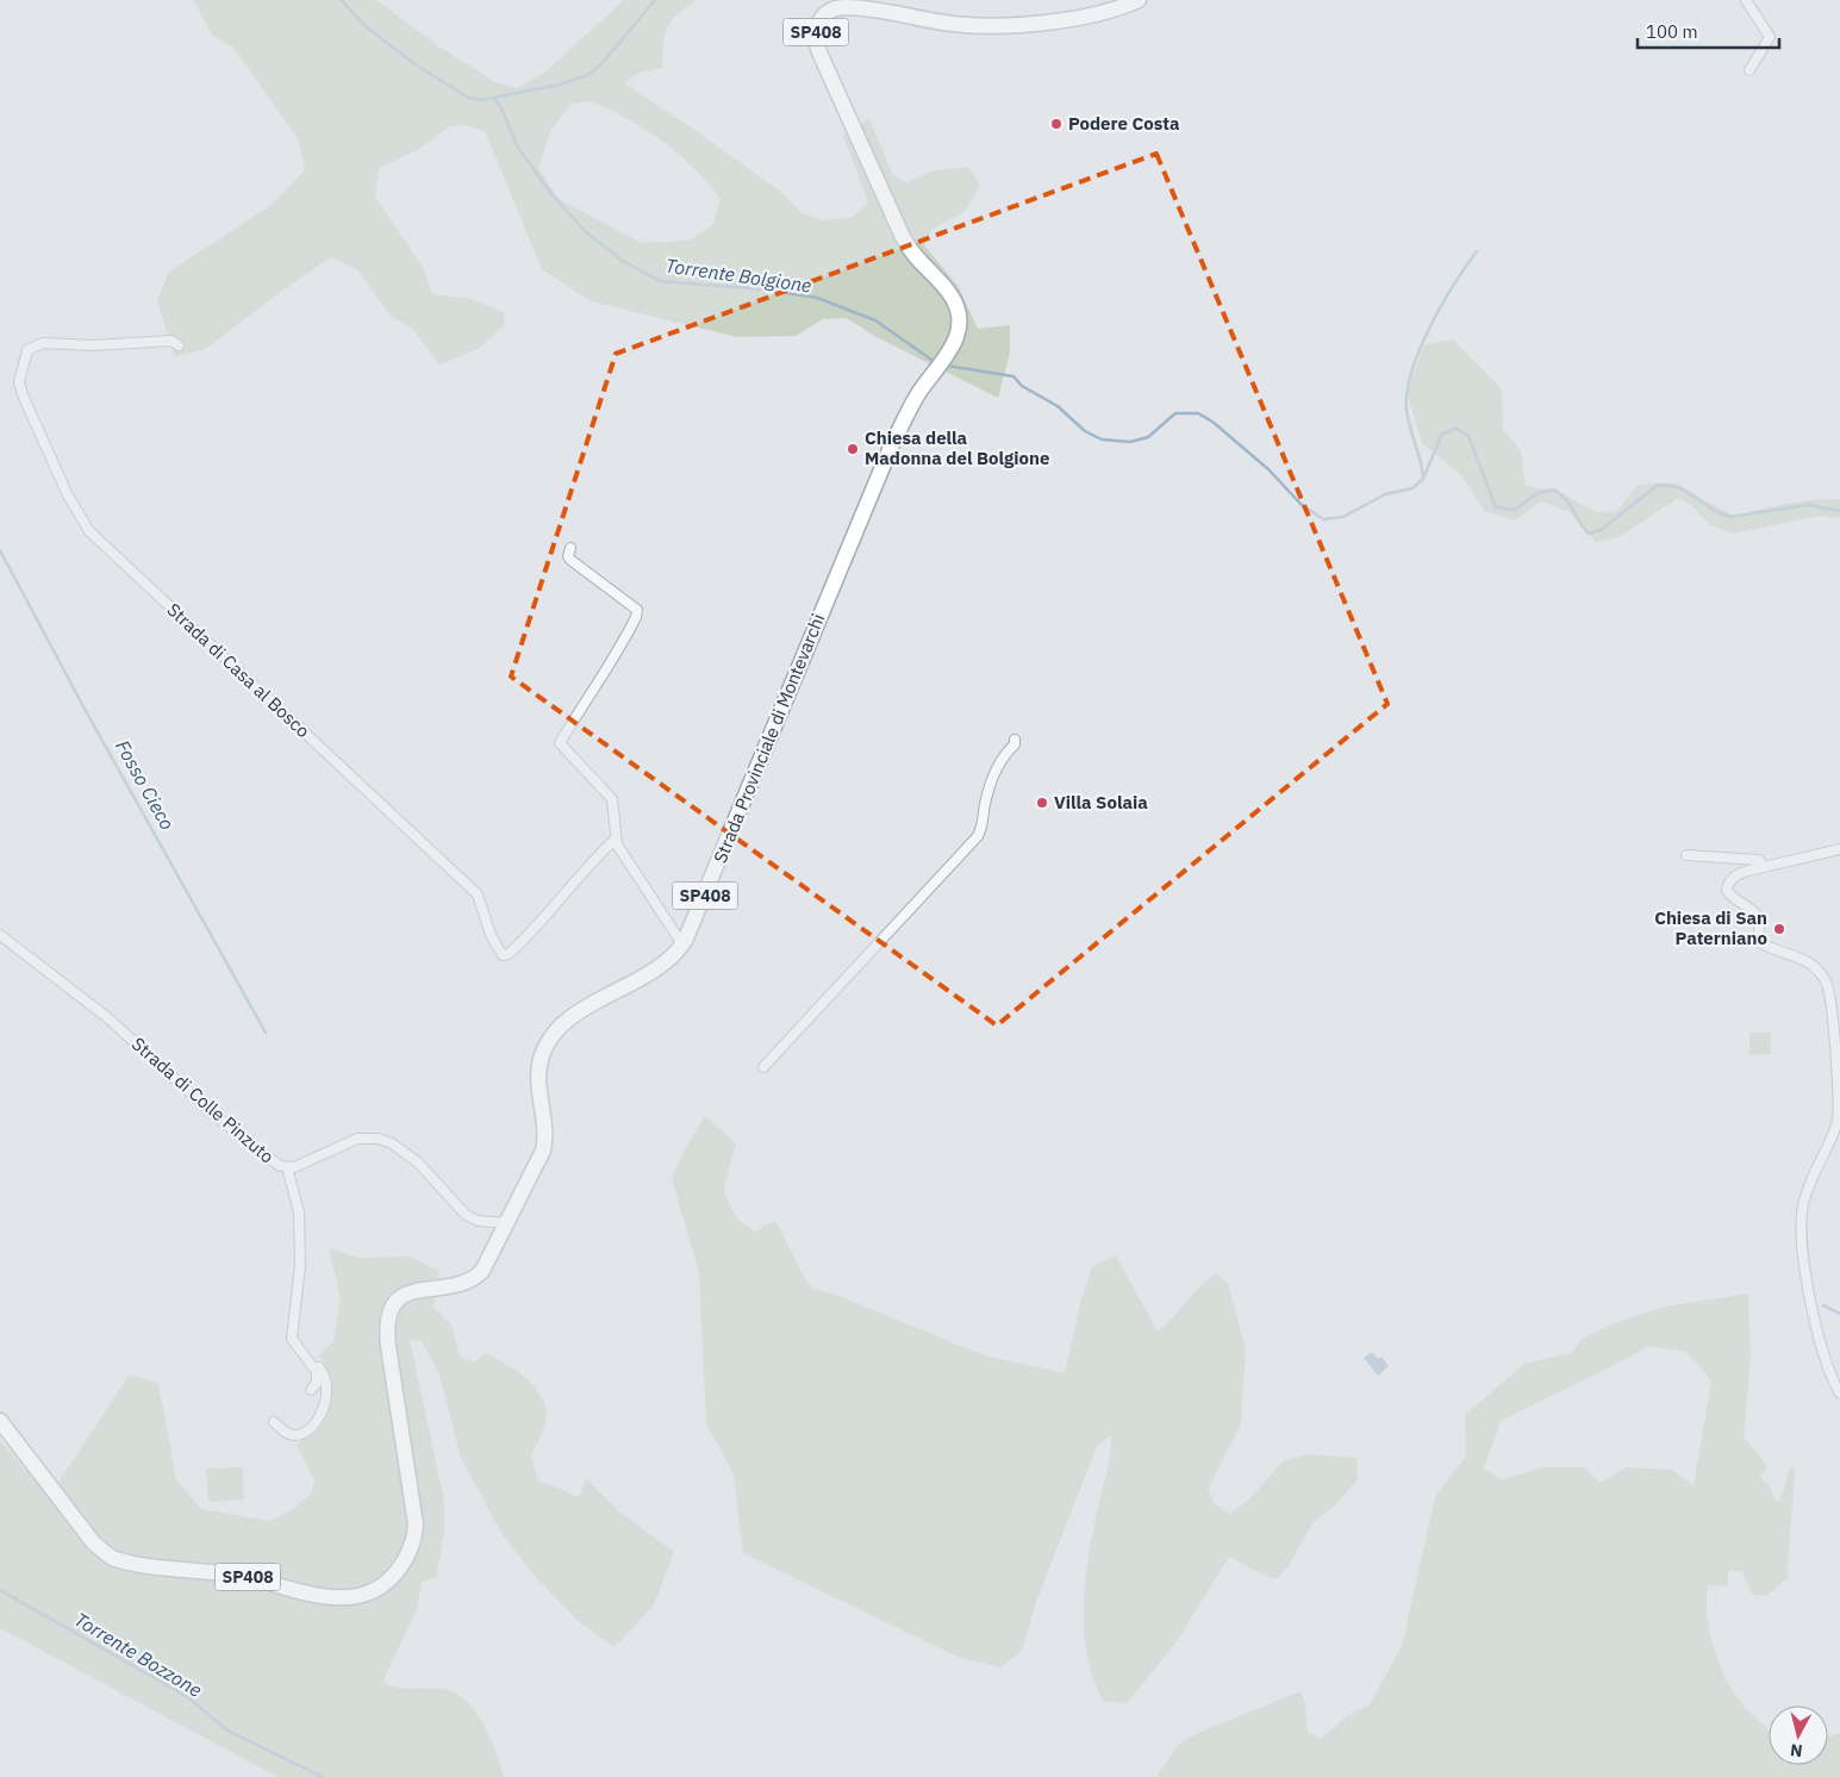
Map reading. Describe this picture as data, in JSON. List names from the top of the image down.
{
  "streets": {
    "main road": ["SP408", "Strada Provinciale di Montevarchi"],
    "street": ["Strada di Casa al Bosco", "Strada di Colle Pinzuto"]
  },
  "crossings": [
    ["Strada Provinciale di Montevarchi", "Strada di Colle Pinzuto"]
  ],
  "water": ["Torrente Bolgione", "Fosso Cieco", "Torrente Bozzone"],
  "places": [
    "Podere Costa",
    "Chiesa della Madonna del Bolgione",
    "Villa Solaia",
    "Chiesa di San Paterniano"
  ],
  "scale_bar": "100 m",
  "north": "bottom"
}
